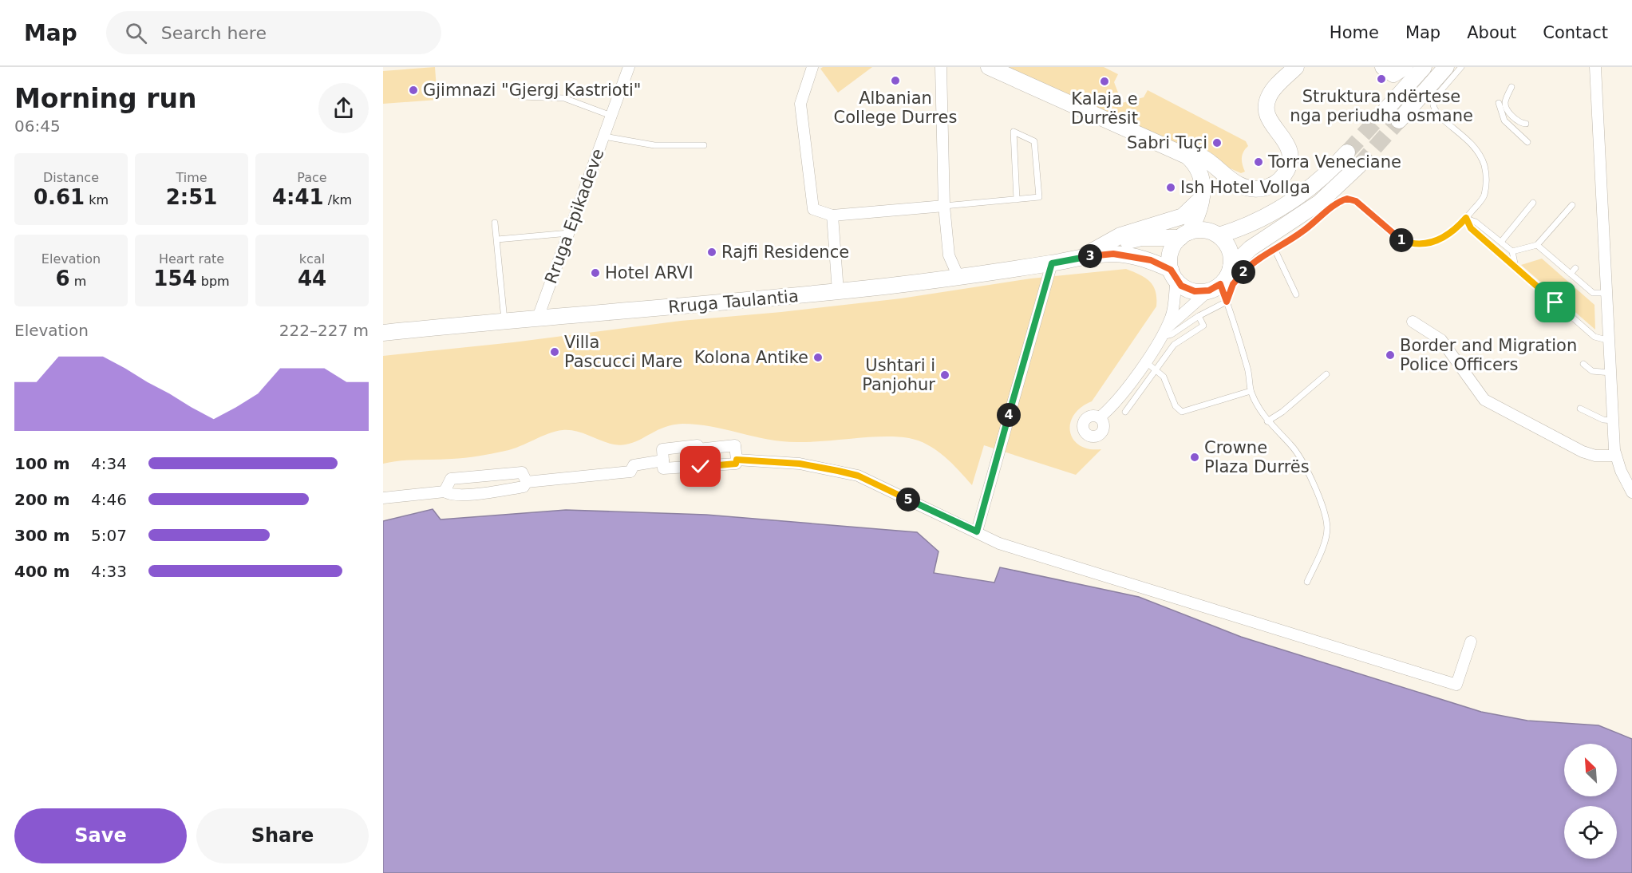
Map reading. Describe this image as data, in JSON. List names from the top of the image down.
{
  "streets": {
    "main road": ["Rruga Taulantia"],
    "street": ["Rruga Epikadeve"]
  },
  "crossings": [
    ["Rruga Epikadeve", "Rruga Taulantia"]
  ],
  "places": [
    "Struktura ndërtese nga periudha osmane",
    "Albanian College Durres",
    "Kalaja e Durrësit",
    "Gjimnazi \"Gjergj Kastrioti\"",
    "Sabri Tuçi",
    "Torra Veneciane",
    "Ish Hotel Vollga",
    "Rajfi Residence",
    "Hotel ARVI",
    "Villa Pascucci Mare",
    "Border and Migration Police Officers",
    "Kolona Antike",
    "Ushtari i Panjohur",
    "Crowne Plaza Durrës"
  ],
  "north": "top left",
  "page": {
    "header": "Map",
    "search": "Search here",
    "nav": [
      "Home",
      "Map",
      "About",
      "Contact"
    ],
    "heading": ["Morning run", "06:45"],
    "stats": [
      ["Distance", "0.61 km"],
      ["Time", "2:51"],
      ["Pace", "4:41 /km"],
      ["Elevation", "6 m"],
      ["Heart rate", "154 bpm"],
      ["kcal", "44"]
    ],
    "pins": [
      "1",
      "3",
      "2",
      "4",
      "5"
    ],
    "chart": ["Elevation", "222–227 m"],
    "list": [
      {
        "name": "100 m",
        "note": "4:34"
      },
      {
        "name": "200 m",
        "note": "4:46"
      },
      {
        "name": "300 m",
        "note": "5:07"
      },
      {
        "name": "400 m",
        "note": "4:33"
      }
    ],
    "buttons": ["Save", "Share"]
  }
}
